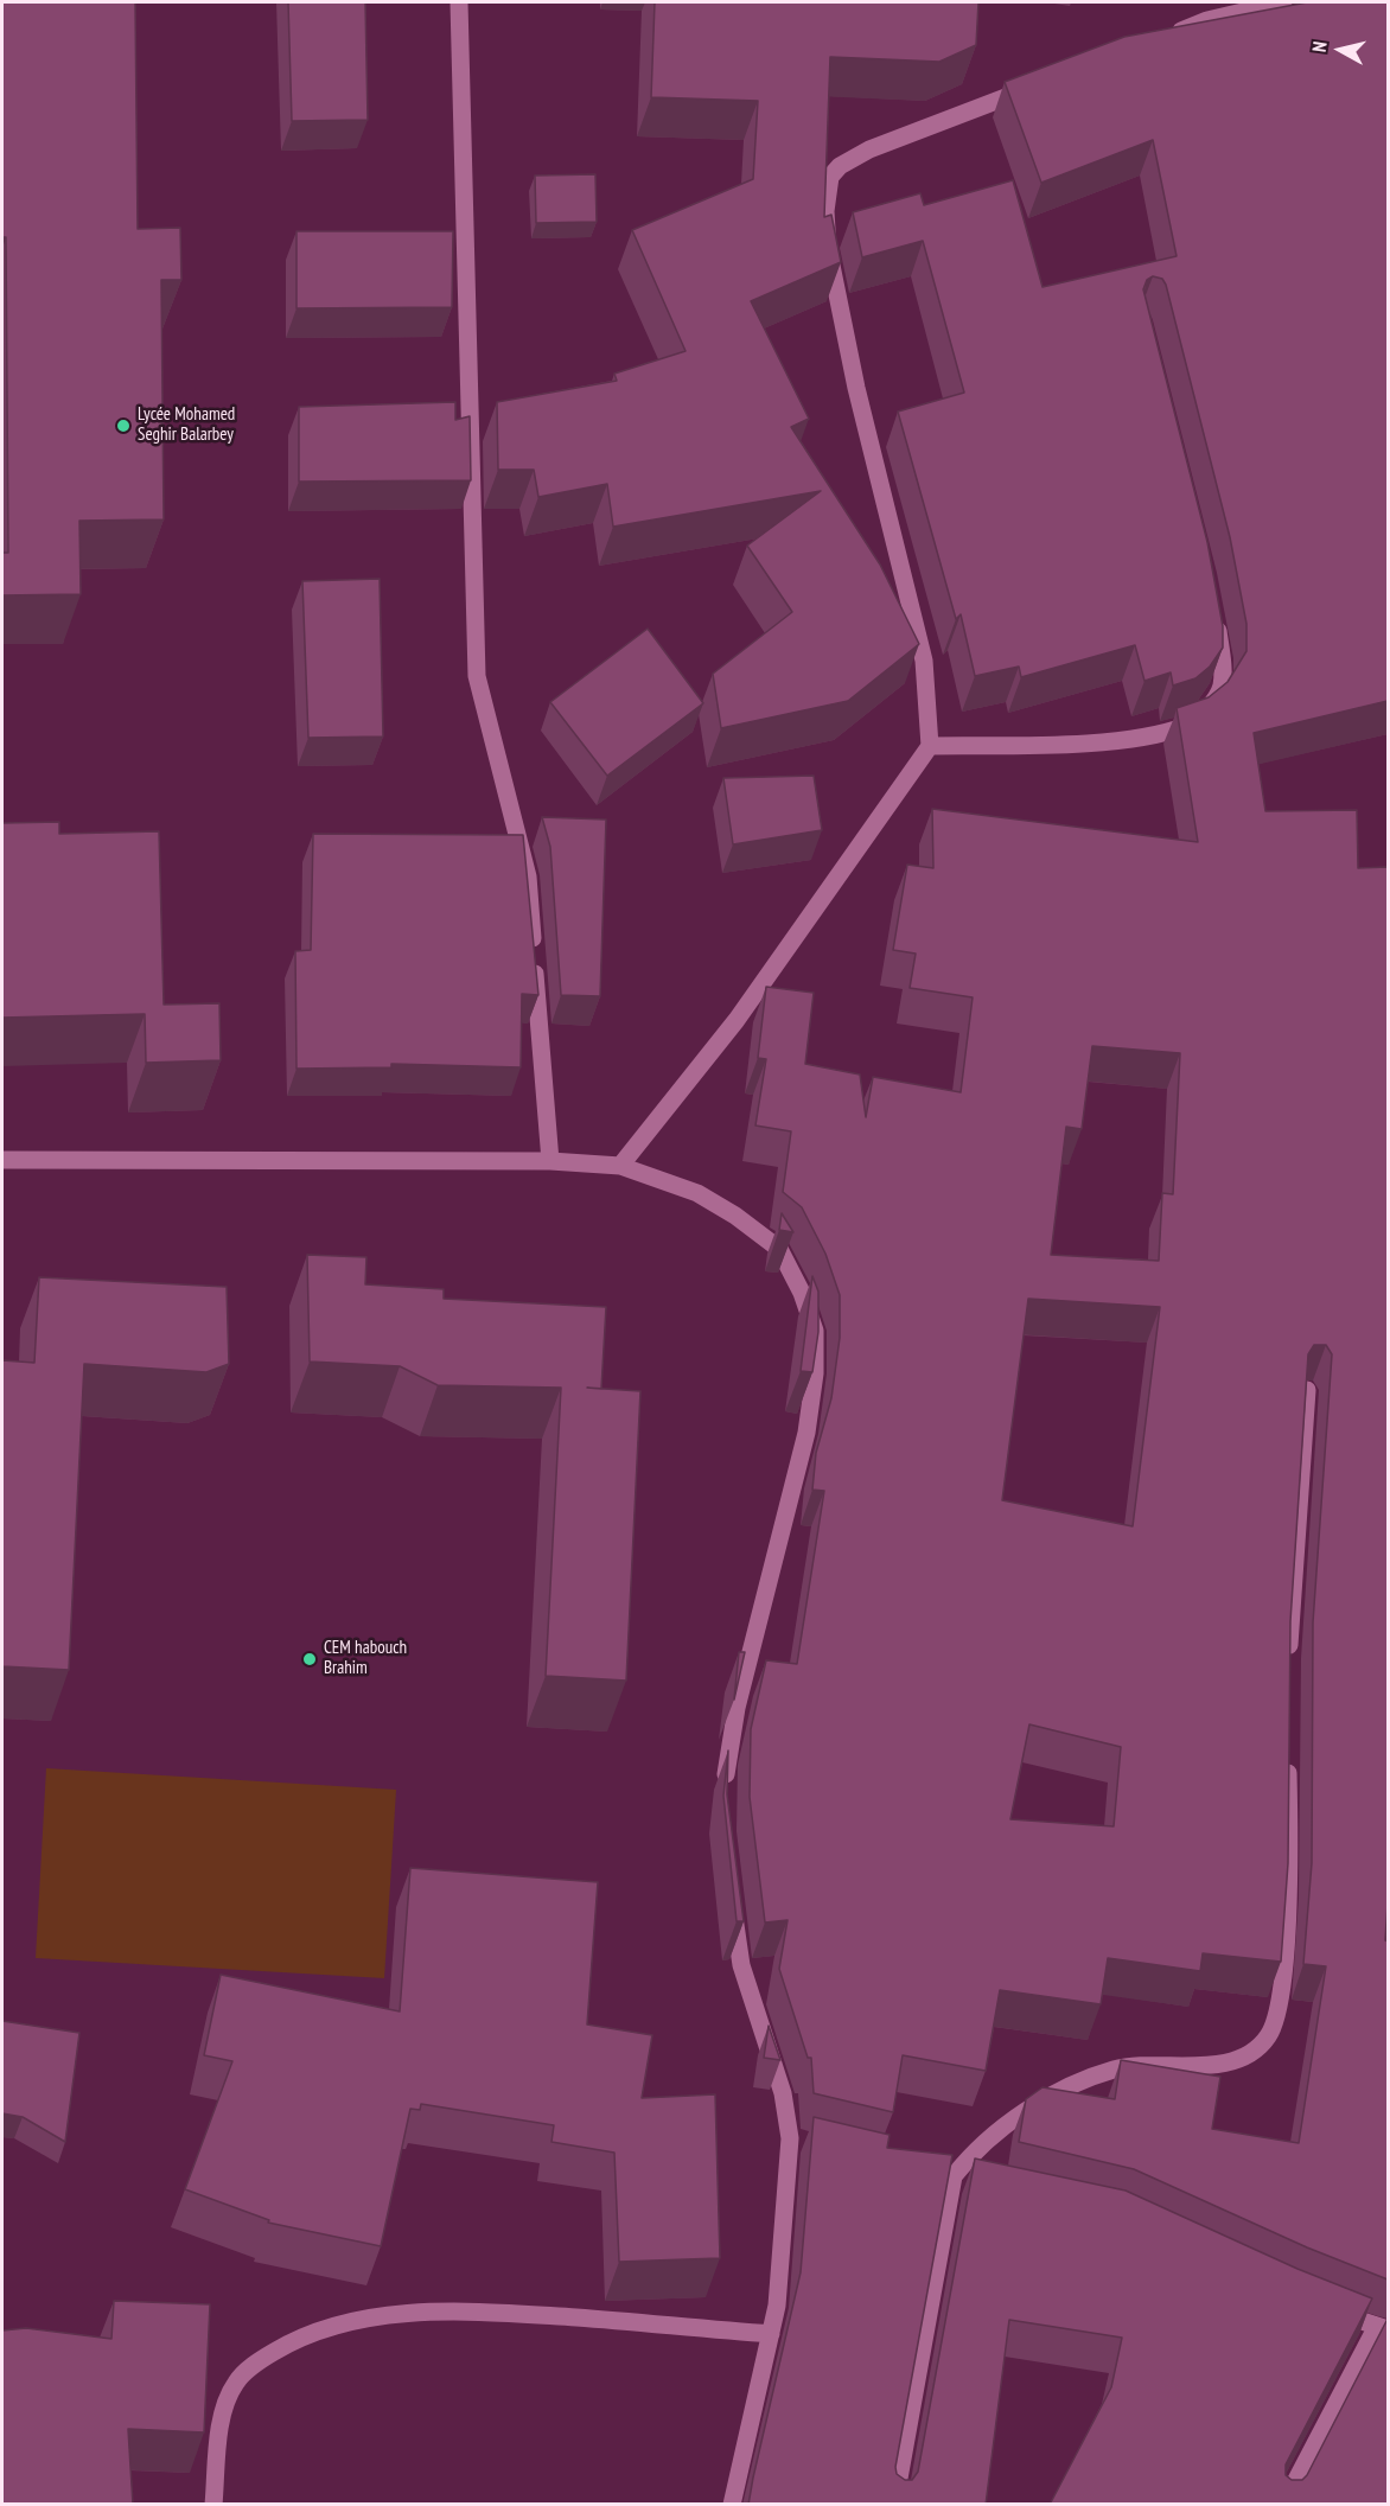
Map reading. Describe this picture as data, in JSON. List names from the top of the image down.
{
  "places": ["Lycée Mohamed Seghir Balarbey", "CEM habouch Brahim"],
  "north": "left"
}
